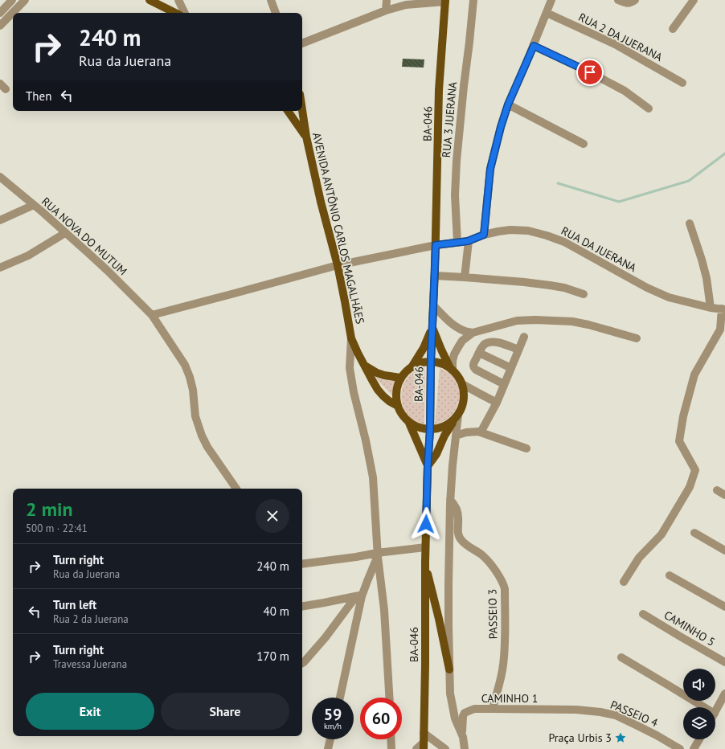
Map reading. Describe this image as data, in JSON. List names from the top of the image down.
{
  "streets": {
    "main road": ["BA-046", "AVENIDA ANTÔNIO CARLOS MAGALHÃES"],
    "street": [
      "RUA 2 DA JUERANA",
      "RUA 3 JUERANA",
      "RUA NOVA DO MUTUM",
      "RUA DA JUERANA",
      "PASSEIO 3",
      "CAMINHO 5",
      "CAMINHO 1",
      "PASSEIO 4"
    ]
  },
  "crossings": [
    ["RUA 3 JUERANA", "RUA DA JUERANA"],
    ["BA-046", "RUA DA JUERANA"],
    ["AVENIDA ANTÔNIO CARLOS MAGALHÃES", "RUA DA JUERANA"],
    ["RUA NOVA DO MUTUM", "RUA DA JUERANA"],
    ["PASSEIO 3", "CAMINHO 1"],
    ["CAMINHO 1", "PASSEIO 4"]
  ],
  "places": {
    "place": ["Praça Urbis 3"]
  },
  "page": {
    "turn": ["240 m", "Rua da Juerana"],
    "then": "Then",
    "heading": ["2 min", "500 m · 22:41"],
    "list": [
      {
        "name": "Turn right",
        "note": "Rua da Juerana",
        "value": "240 m"
      },
      {
        "name": "Turn left",
        "note": "Rua 2 da Juerana",
        "value": "40 m"
      },
      {
        "name": "Turn right",
        "note": "Travessa Juerana",
        "value": "170 m"
      }
    ],
    "buttons": ["Exit", "Share"],
    "speed": "59 km/h",
    "limit": "60"
  }
}
